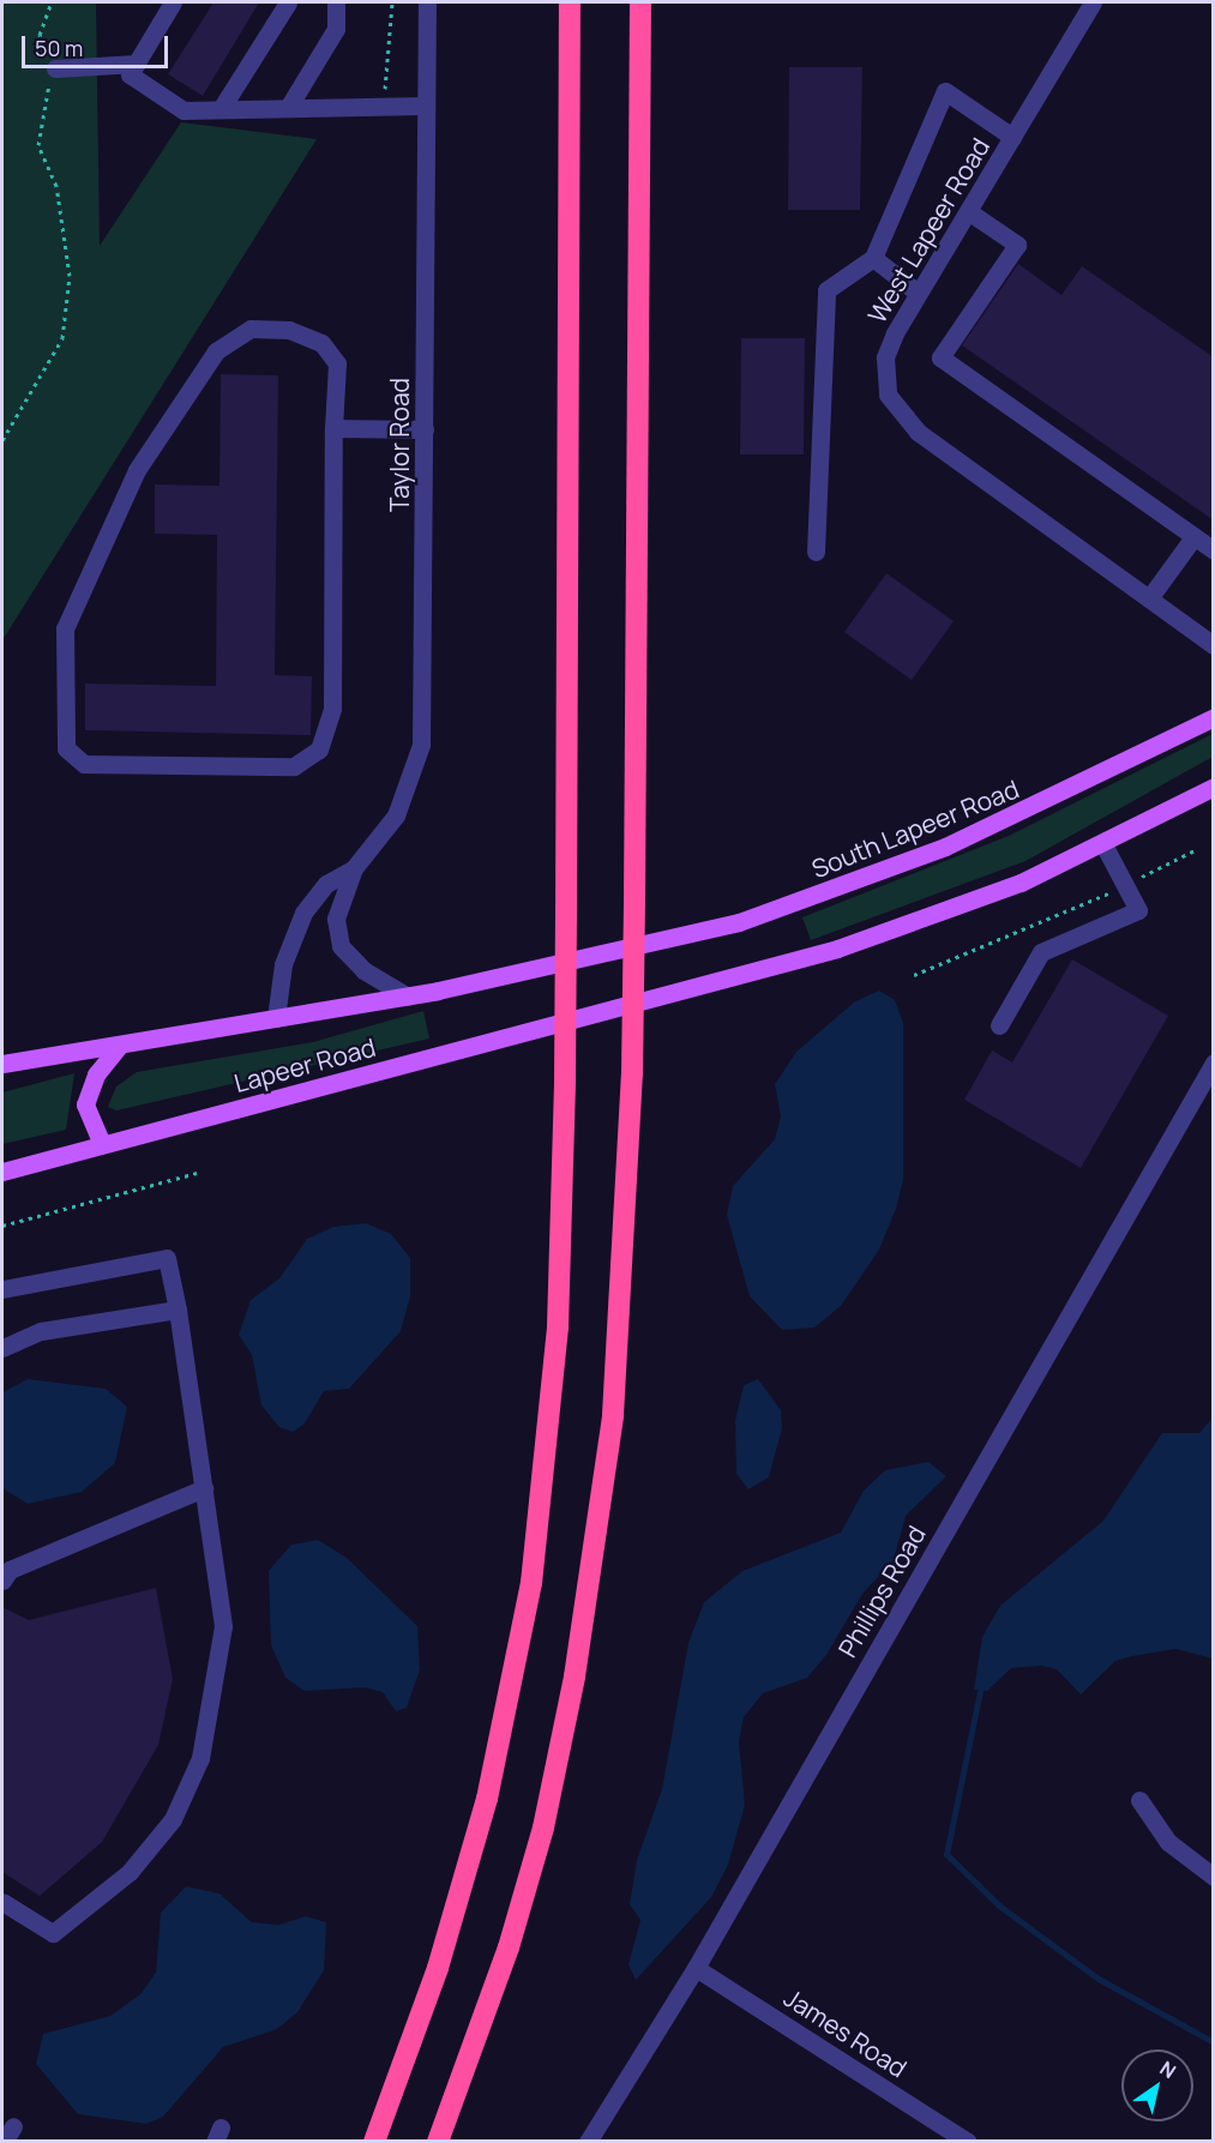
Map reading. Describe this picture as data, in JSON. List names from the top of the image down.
{
  "streets": {
    "main road": ["South Lapeer Road", "Lapeer Road"],
    "street": [
      "West Lapeer Road",
      "Taylor Road",
      "Phillips Road",
      "James Road"
    ]
  },
  "crossings": [
    ["Taylor Road", "Lapeer Road"],
    ["South Lapeer Road", "Lapeer Road"],
    ["Phillips Road", "James Road"]
  ],
  "scale_bar": "50 m",
  "north": "top right"
}
